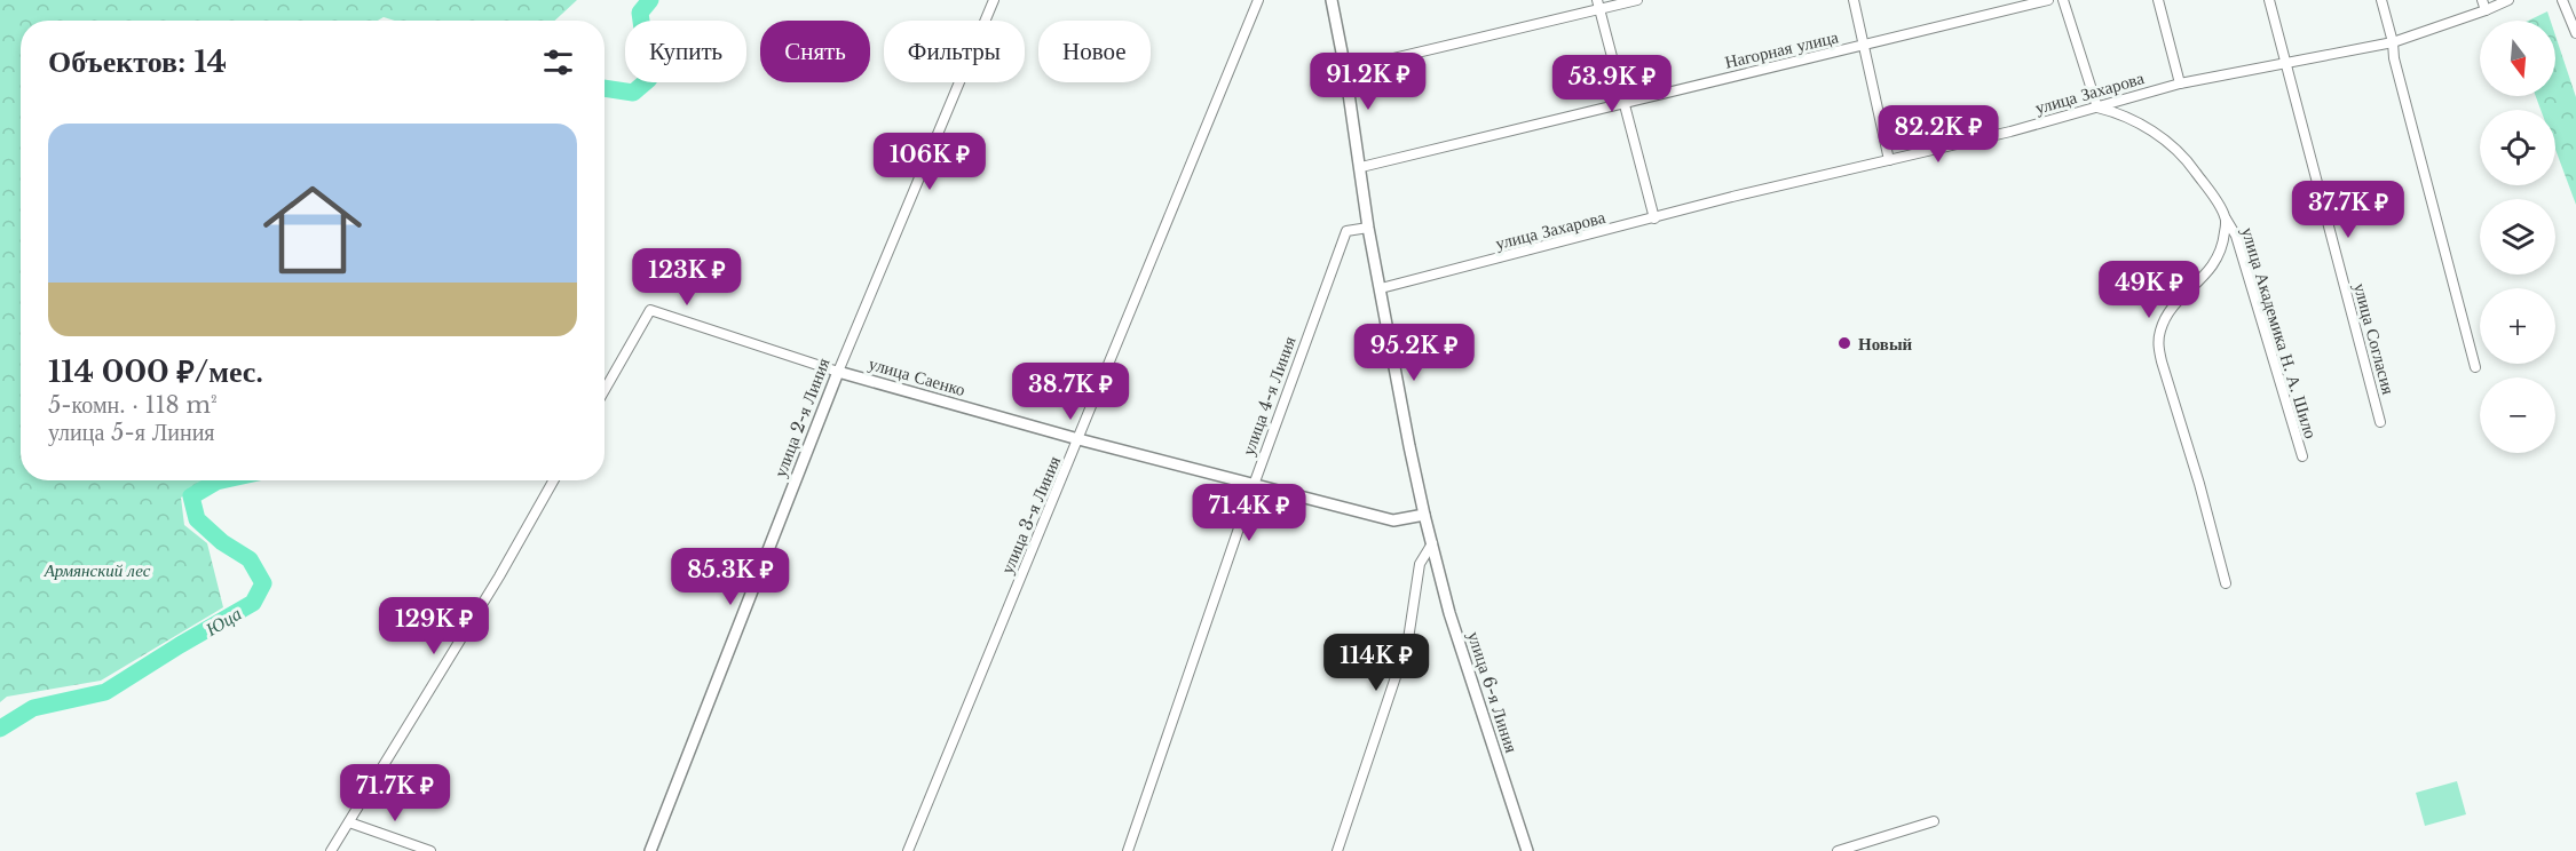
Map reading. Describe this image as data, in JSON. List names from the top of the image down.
{
  "streets": {
    "street": [
      "Нагорная улица",
      "улица Захарова",
      "улица Академика Н. А. Шило",
      "улица Согласия",
      "улица Саенко",
      "улица 4-я Линия",
      "улица 2-я Линия",
      "улица 3-я Линия",
      "улица 6-я Линия"
    ]
  },
  "crossings": [
    ["улица Захарова", "улица Академика Н. А. Шило"],
    ["улица Захарова", "улица Согласия"],
    ["улица Захарова", "улица 6-я Линия"],
    ["улица Саенко", "улица 4-я Линия"],
    ["улица Саенко", "улица 2-я Линия"],
    ["улица Саенко", "улица 3-я Линия"],
    ["улица Саенко", "улица 6-я Линия"],
    ["улица 4-я Линия", "улица 6-я Линия"]
  ],
  "water": ["Юца"],
  "parks": ["Армянский лес"],
  "places": ["Новый"],
  "north": "bottom",
  "page": {
    "map_buttons": ["+", "−"],
    "chip": [
      "Купить",
      "Снять",
      "Фильтры",
      "Новое"
    ],
    "heading": "Объектов: 14",
    "price": [
      "91.2K ₽",
      "53.9K ₽",
      "82.2K ₽",
      "106K ₽",
      "37.7K ₽",
      "123K ₽",
      "49K ₽",
      "95.2K ₽",
      "38.7K ₽",
      "71.4K ₽",
      "85.3K ₽",
      "129K ₽",
      "114K ₽",
      "71.7K ₽"
    ],
    "list": [
      {
        "name": "114 000 ₽/мес.",
        "note": "5-комн. · 118 m² · улица 5-я Линия"
      }
    ]
  }
}
